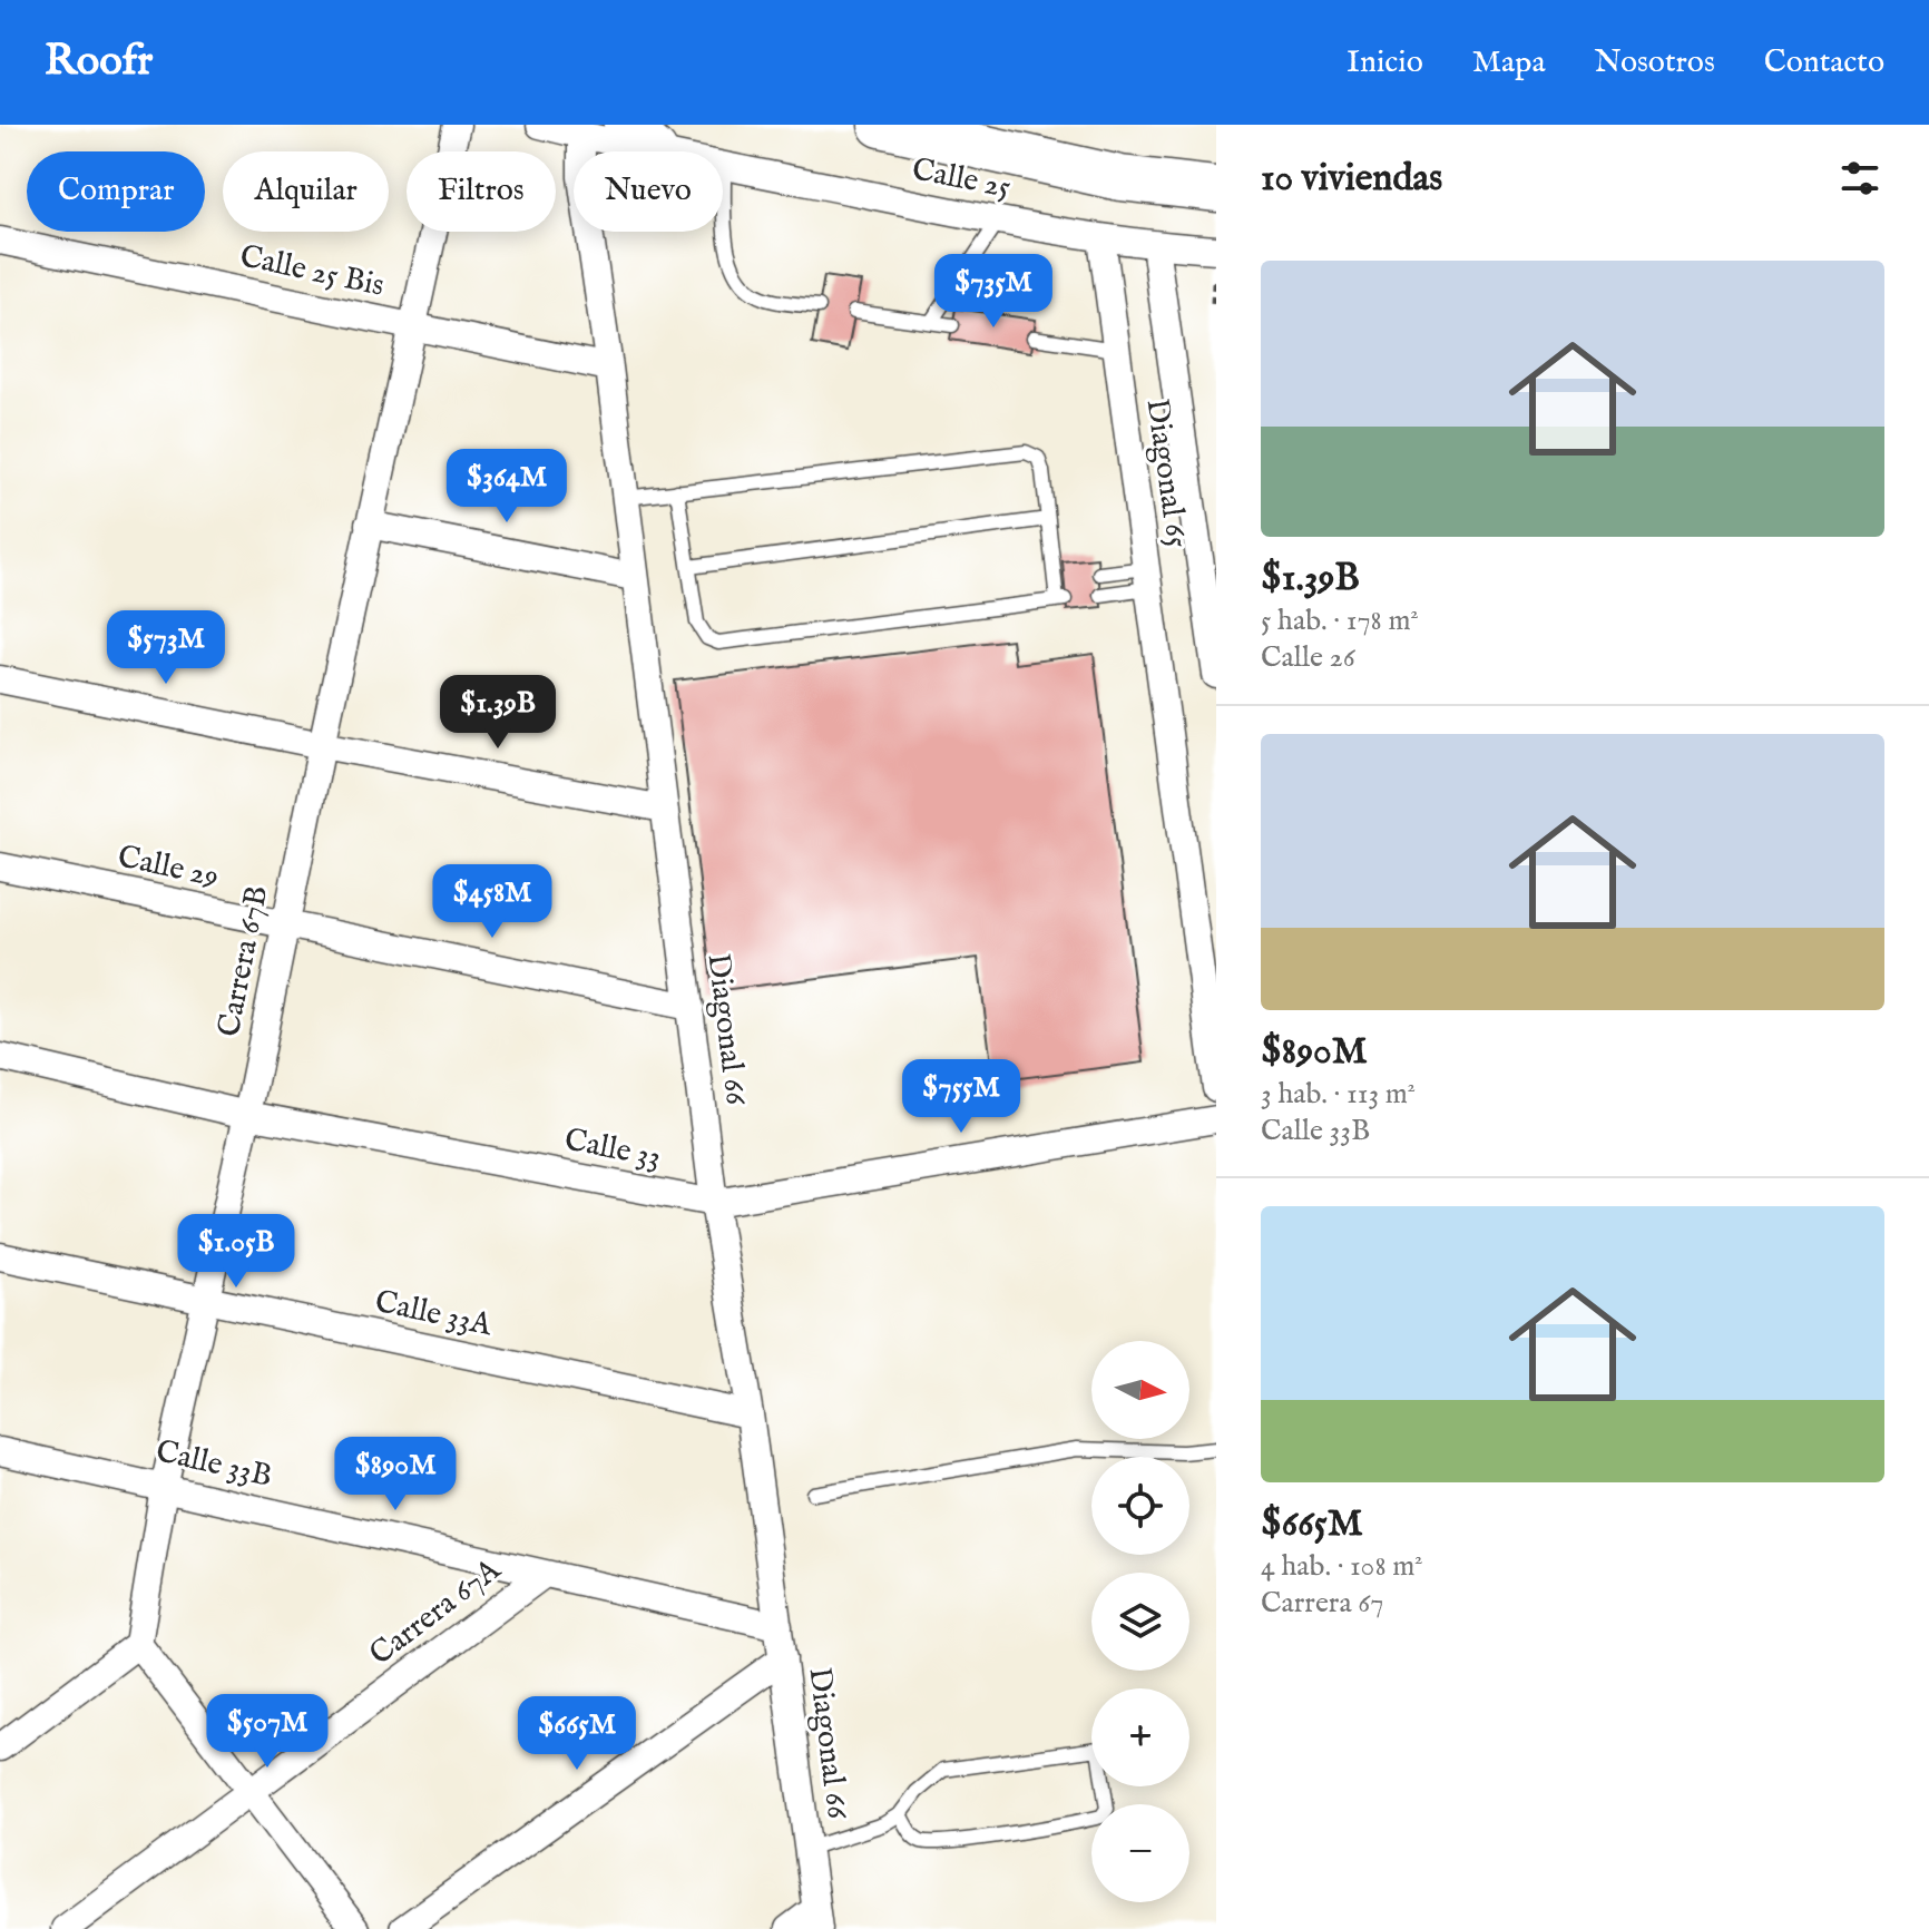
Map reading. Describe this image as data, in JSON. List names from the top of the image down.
{
  "streets": {
    "street": [
      "Calle 25",
      "Calle 25 Bis",
      "Diagonal 65",
      "Calle 29",
      "Carrera 67B",
      "Diagonal 66",
      "Calle 33",
      "Calle 33A",
      "Calle 33B",
      "Carrera 67A"
    ]
  },
  "crossings": [
    ["Calle 25", "Diagonal 65"],
    ["Calle 25", "Diagonal 66"],
    ["Calle 25 Bis", "Carrera 67B"],
    ["Calle 25 Bis", "Diagonal 66"],
    ["Calle 29", "Carrera 67B"],
    ["Calle 29", "Diagonal 66"],
    ["Carrera 67B", "Calle 33"],
    ["Carrera 67B", "Calle 33A"],
    ["Carrera 67B", "Calle 33B"],
    ["Diagonal 66", "Calle 33"],
    ["Diagonal 66", "Calle 33A"],
    ["Diagonal 66", "Calle 33B"],
    ["Calle 33B", "Carrera 67A"]
  ],
  "north": "right",
  "page": {
    "header": "Roofr",
    "nav": [
      "Inicio",
      "Mapa",
      "Nosotros",
      "Contacto"
    ],
    "heading": "10 viviendas",
    "chip": [
      "Comprar",
      "Alquilar",
      "Filtros",
      "Nuevo"
    ],
    "list": [
      {
        "name": "$1.39B",
        "note": "5 hab. · 178 m² · Calle 26"
      },
      {
        "name": "$890M",
        "note": "3 hab. · 113 m² · Calle 33B"
      },
      {
        "name": "$665M",
        "note": "4 hab. · 108 m² · Carrera 67"
      }
    ],
    "price": [
      "$735M",
      "$364M",
      "$573M",
      "$1.39B",
      "$458M",
      "$755M",
      "$1.05B",
      "$890M",
      "$507M",
      "$665M"
    ],
    "map_buttons": ["+", "−"]
  }
}
